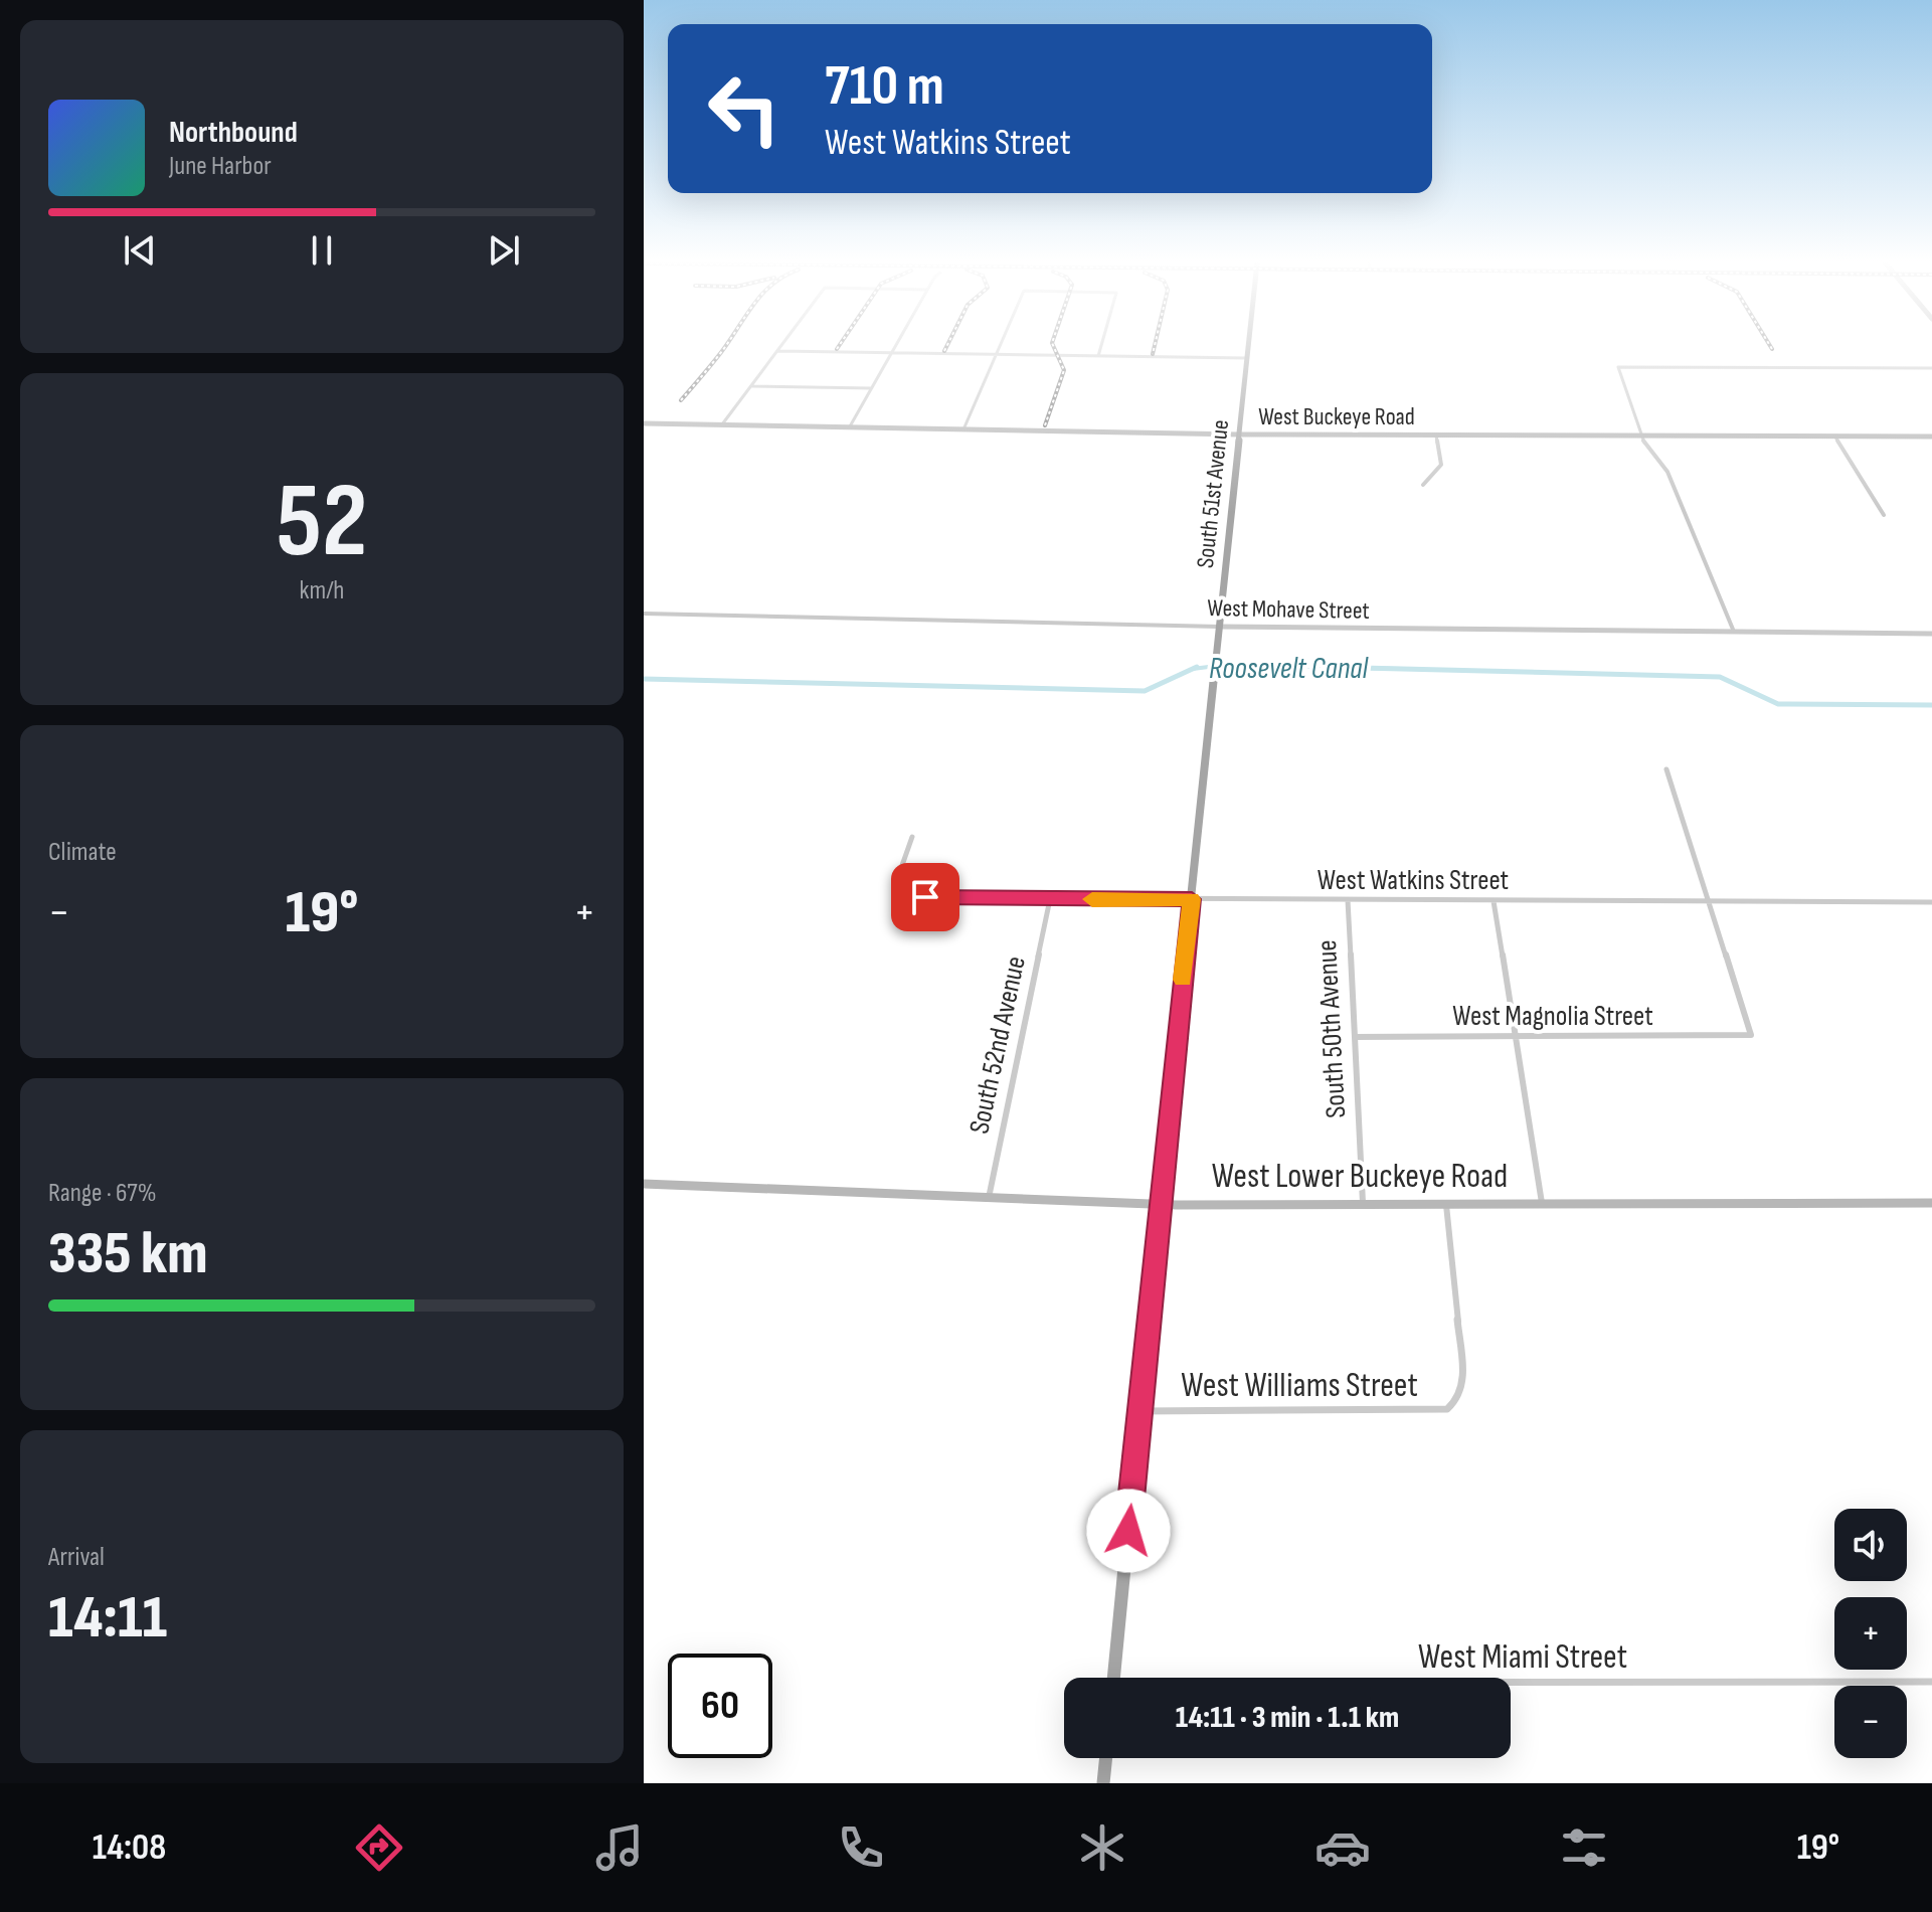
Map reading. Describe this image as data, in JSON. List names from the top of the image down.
{
  "streets": {
    "main road": ["West Buckeye Road", "South 51st Avenue", "West Lower Buckeye Road"],
    "street": [
      "West Mohave Street",
      "West Watkins Street",
      "West Magnolia Street",
      "South 50th Avenue",
      "South 52nd Avenue",
      "West Williams Street",
      "West Miami Street"
    ]
  },
  "crossings": [
    ["West Buckeye Road", "South 51st Avenue"],
    ["South 51st Avenue", "West Mohave Street"],
    ["South 51st Avenue", "West Watkins Street"],
    ["South 51st Avenue", "West Lower Buckeye Road"],
    ["South 51st Avenue", "West Williams Street"],
    ["West Watkins Street", "West Magnolia Street"],
    ["West Watkins Street", "South 50th Avenue"],
    ["West Watkins Street", "South 52nd Avenue"],
    ["West Magnolia Street", "South 50th Avenue"],
    ["South 50th Avenue", "West Lower Buckeye Road"],
    ["South 52nd Avenue", "West Lower Buckeye Road"],
    ["West Lower Buckeye Road", "West Williams Street"]
  ],
  "water": ["Roosevelt Canal"],
  "page": {
    "turn": ["710 m", "West Watkins Street"],
    "song": ["Northbound", "June Harbor"],
    "tile": [
      ["52", "km/h"],
      "Climate",
      ["Range · 67%", "335 km"],
      ["Arrival", "14:11"]
    ],
    "heat": ["−", "19°", "+"],
    "map_buttons": ["+", "−"],
    "limit": "60",
    "trip": "14:11 · 3 min · 1.1 km",
    "tabs": ["14:08", "19°"]
  }
}
